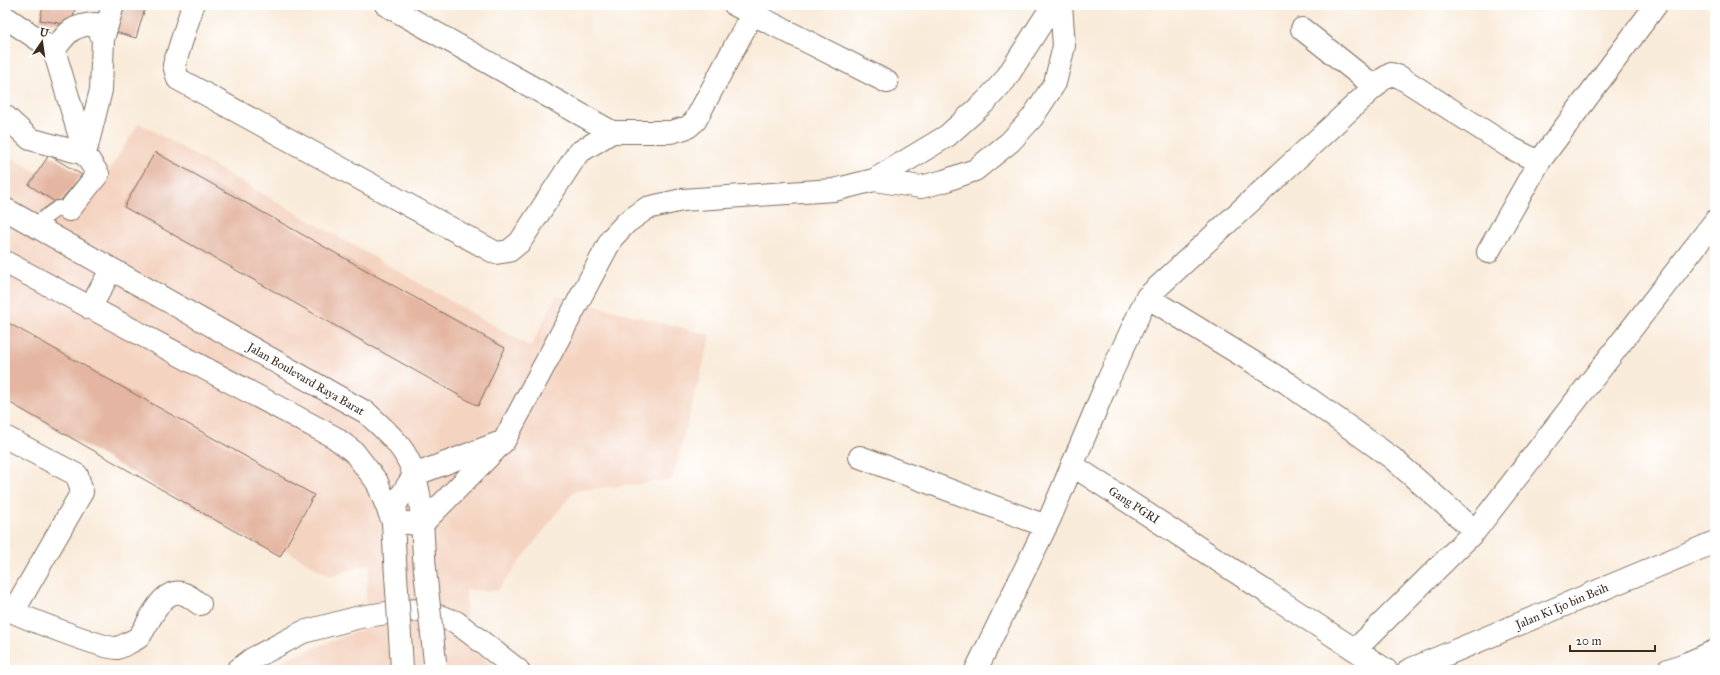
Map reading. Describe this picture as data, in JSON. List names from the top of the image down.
{
  "streets": {
    "street": ["Jalan Boulevard Raya Barat", "Gang PGRI", "Jalan Ki Ijo bin Beih"]
  },
  "scale_bar": "20 m",
  "north": "top"
}
